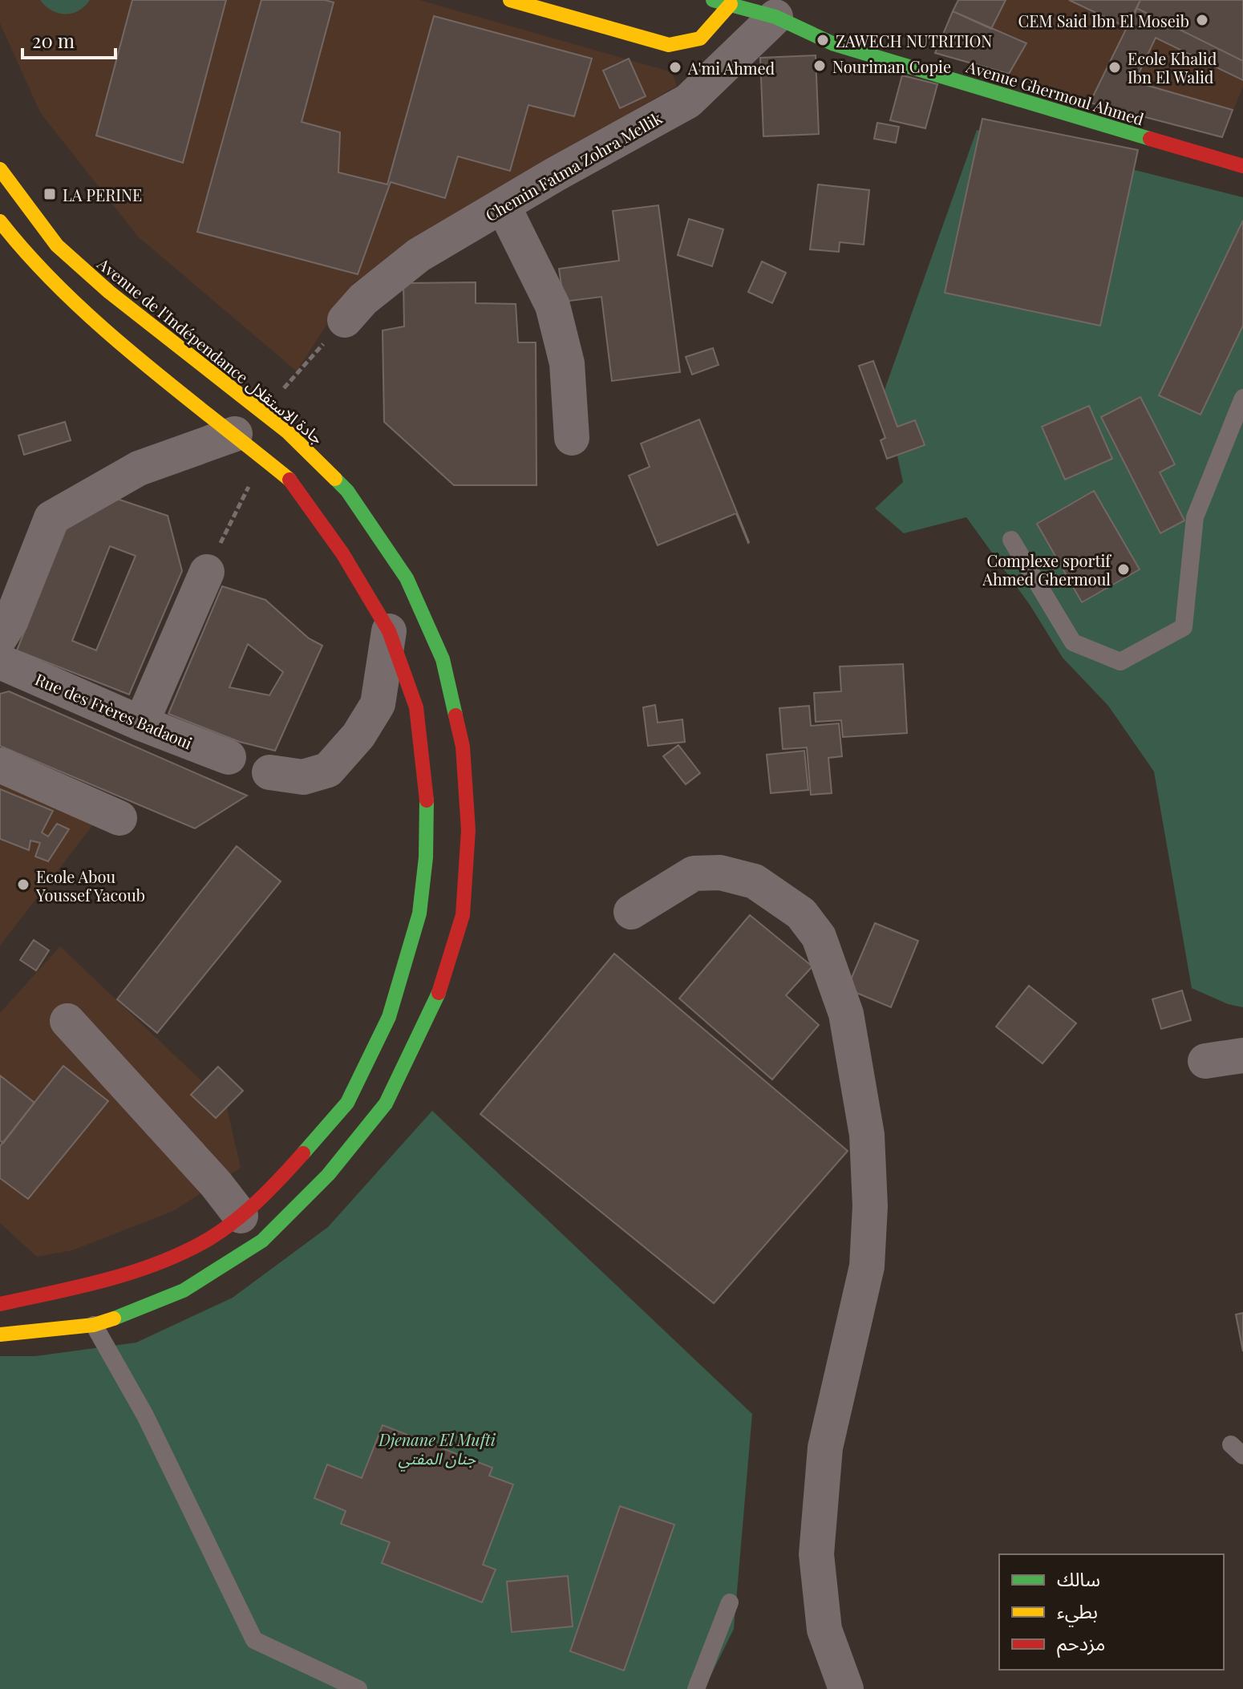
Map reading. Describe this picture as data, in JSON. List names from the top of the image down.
{
  "streets": {
    "main road": ["Avenue Ghermoul Ahmed", "Avenue de l'Indépendance جادة الاستقلال"],
    "street": ["Chemin Fatma Zohra Mellik", "Rue des Frères Badaoui"]
  },
  "crossings": [
    ["Avenue Ghermoul Ahmed", "Chemin Fatma Zohra Mellik"]
  ],
  "parks": ["Djenane El Mufti جنان المفتي"],
  "places": {
    "other": [
      "CEM Said Ibn El Moseib",
      "ZAWECH NUTRITION",
      "Nouriman Copie",
      "A'mi Ahmed",
      "Ecole Khalid Ibn El Walid",
      "Complexe sportif Ahmed Ghermoul",
      "Ecole Abou Youssef Yacoub"
    ],
    "transit": ["LA PERINE"]
  },
  "legend": ["سالك", "بطيء", "مزدحم"],
  "scale_bar": "20 m"
}
